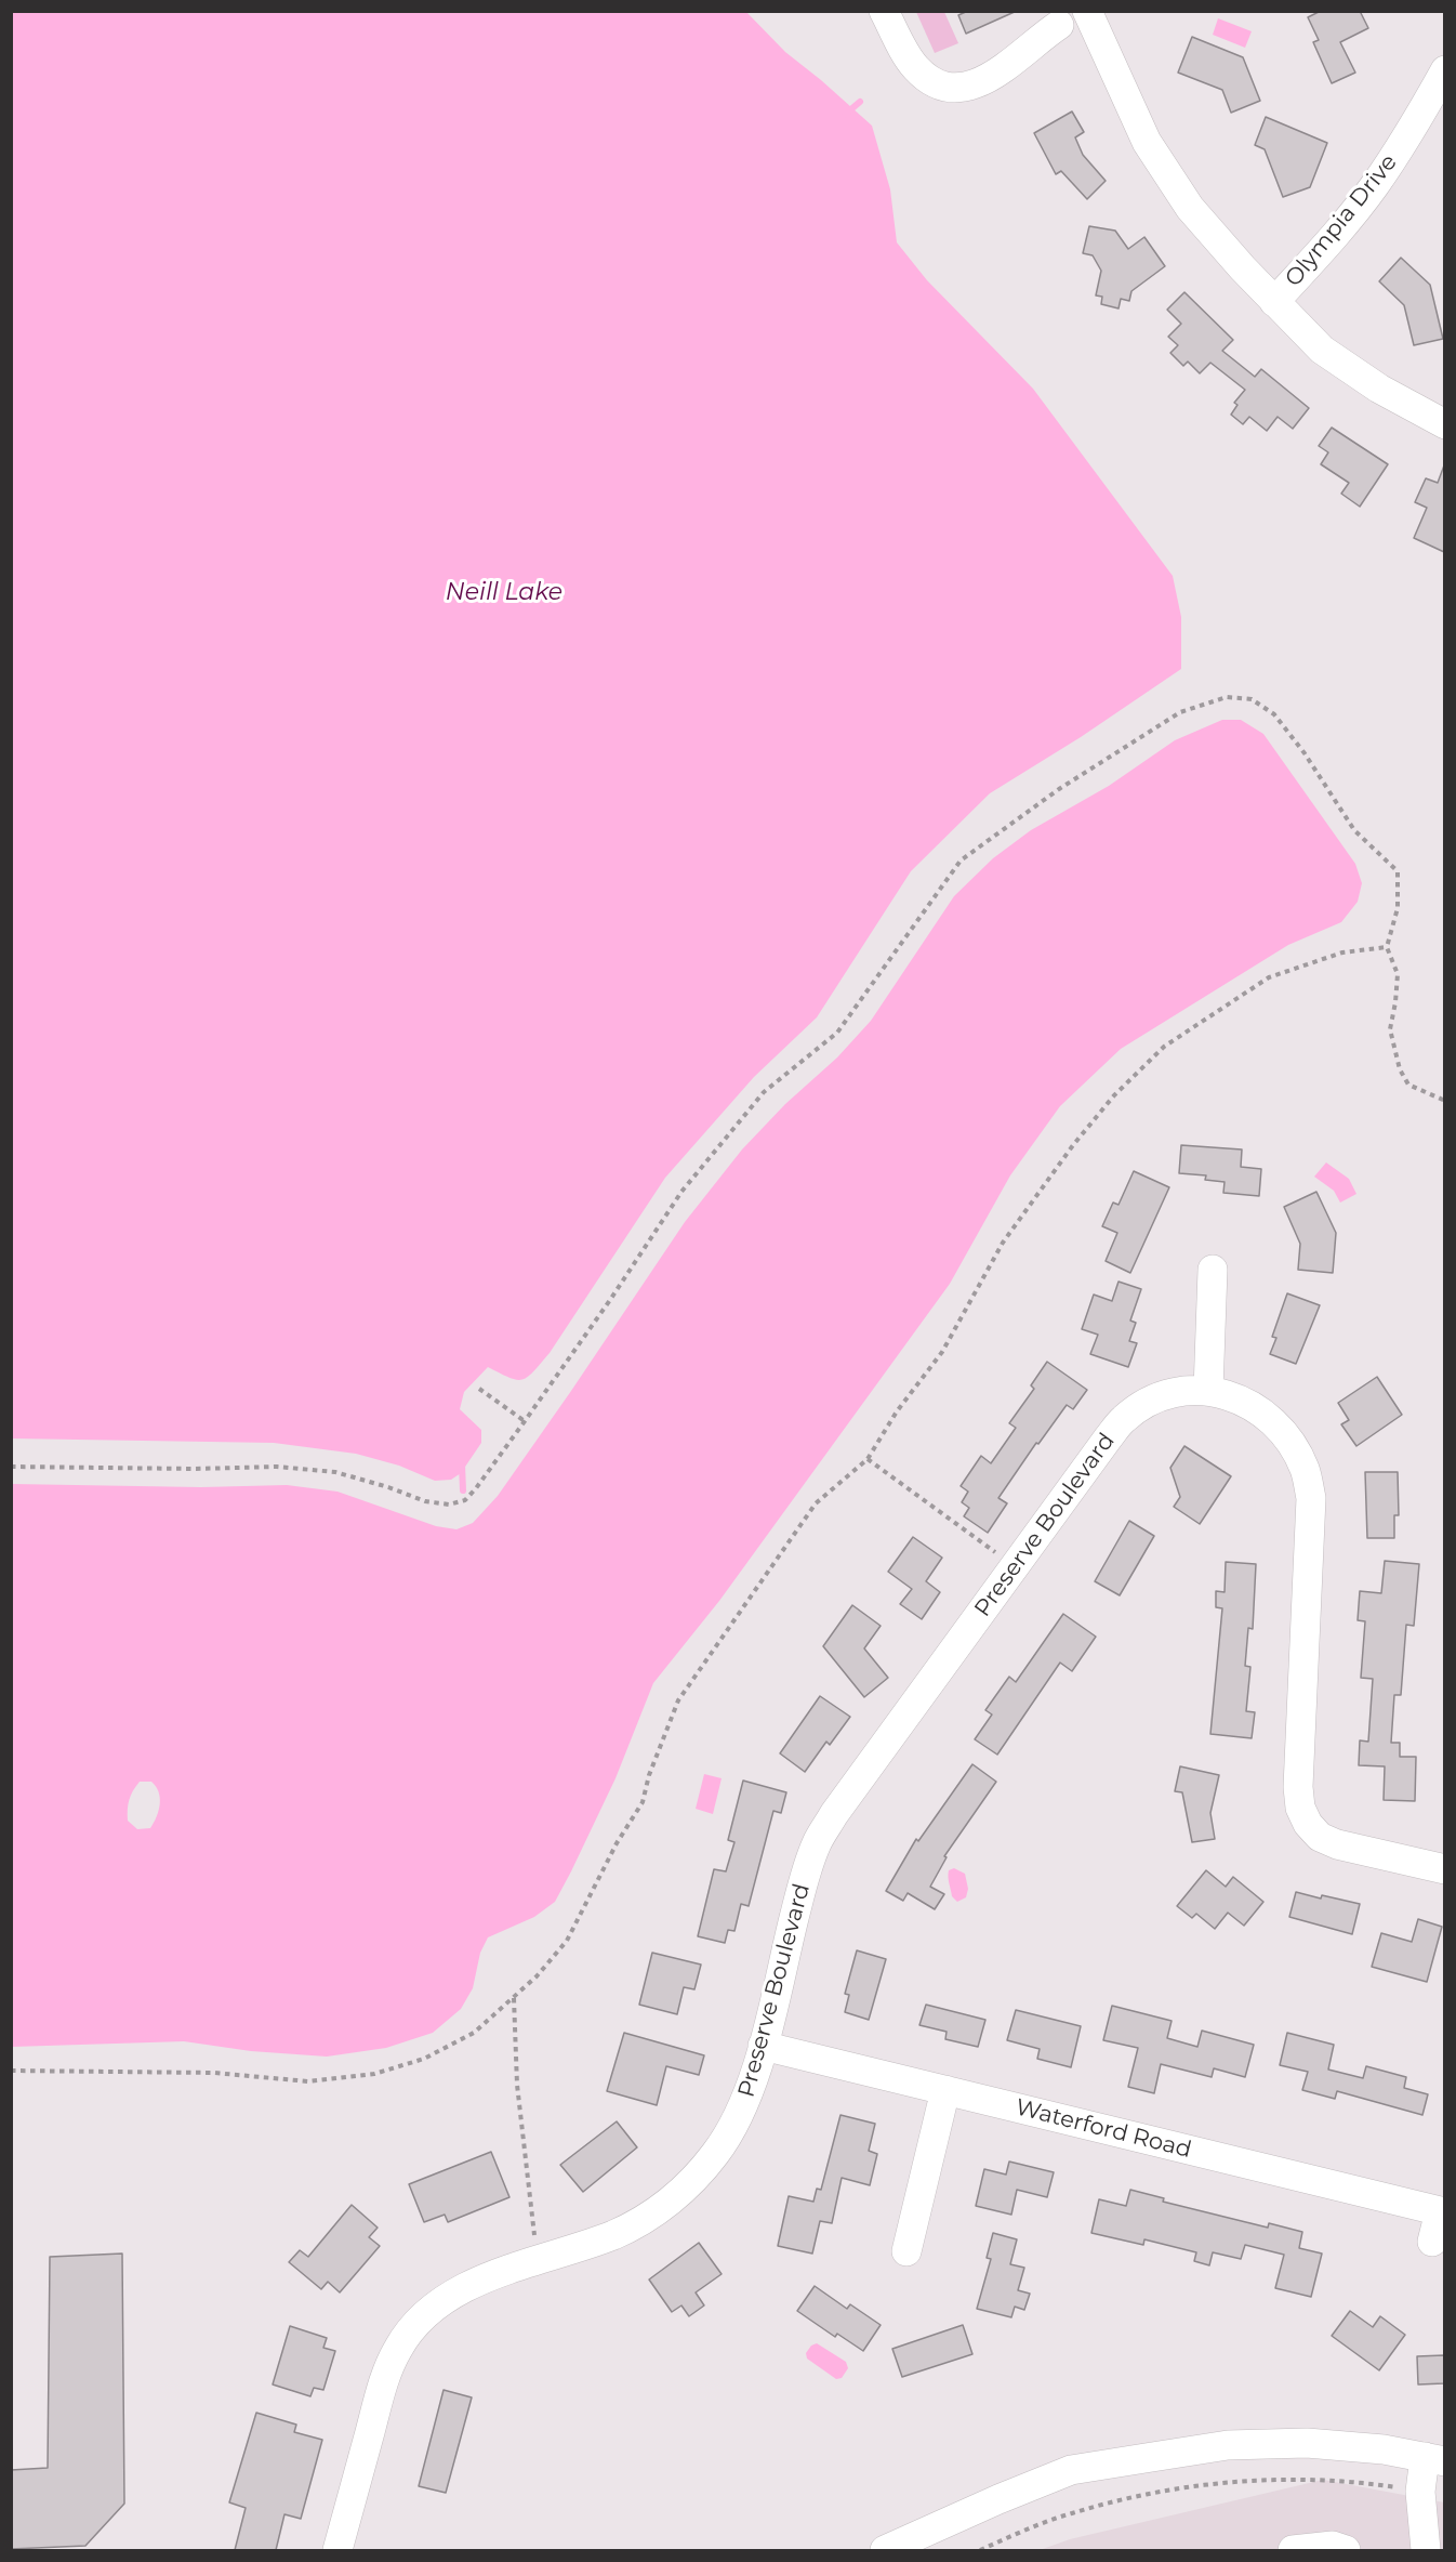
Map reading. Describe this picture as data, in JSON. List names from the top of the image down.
{
  "streets": {
    "street": ["Olympia Drive", "Preserve Boulevard", "Waterford Road"]
  },
  "crossings": [
    ["Preserve Boulevard", "Waterford Road"]
  ],
  "water": ["Neill Lake"]
}
